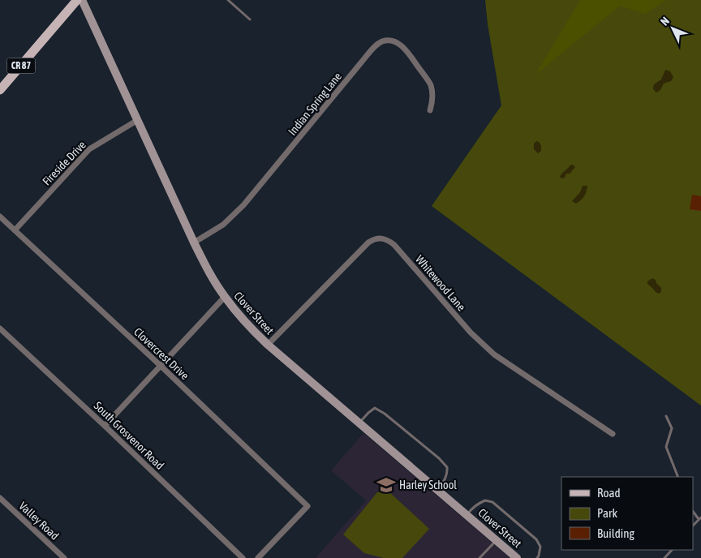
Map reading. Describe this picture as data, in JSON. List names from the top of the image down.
{
  "streets": {
    "main road": ["CR 87", "Clover Street"],
    "street": [
      "Indian Spring Lane",
      "Fireside Drive",
      "Whitewood Lane",
      "Clovercrest Drive",
      "South Grosvenor Road",
      "Valley Road"
    ]
  },
  "crossings": [
    ["Indian Spring Lane", "Clover Street"],
    ["Fireside Drive", "Clover Street"],
    ["Fireside Drive", "Clovercrest Drive"],
    ["Whitewood Lane", "Clover Street"]
  ],
  "places": {
    "school or university": ["Harley School"]
  },
  "legend": ["Road", "Park", "Building"],
  "north": "top left"
}
